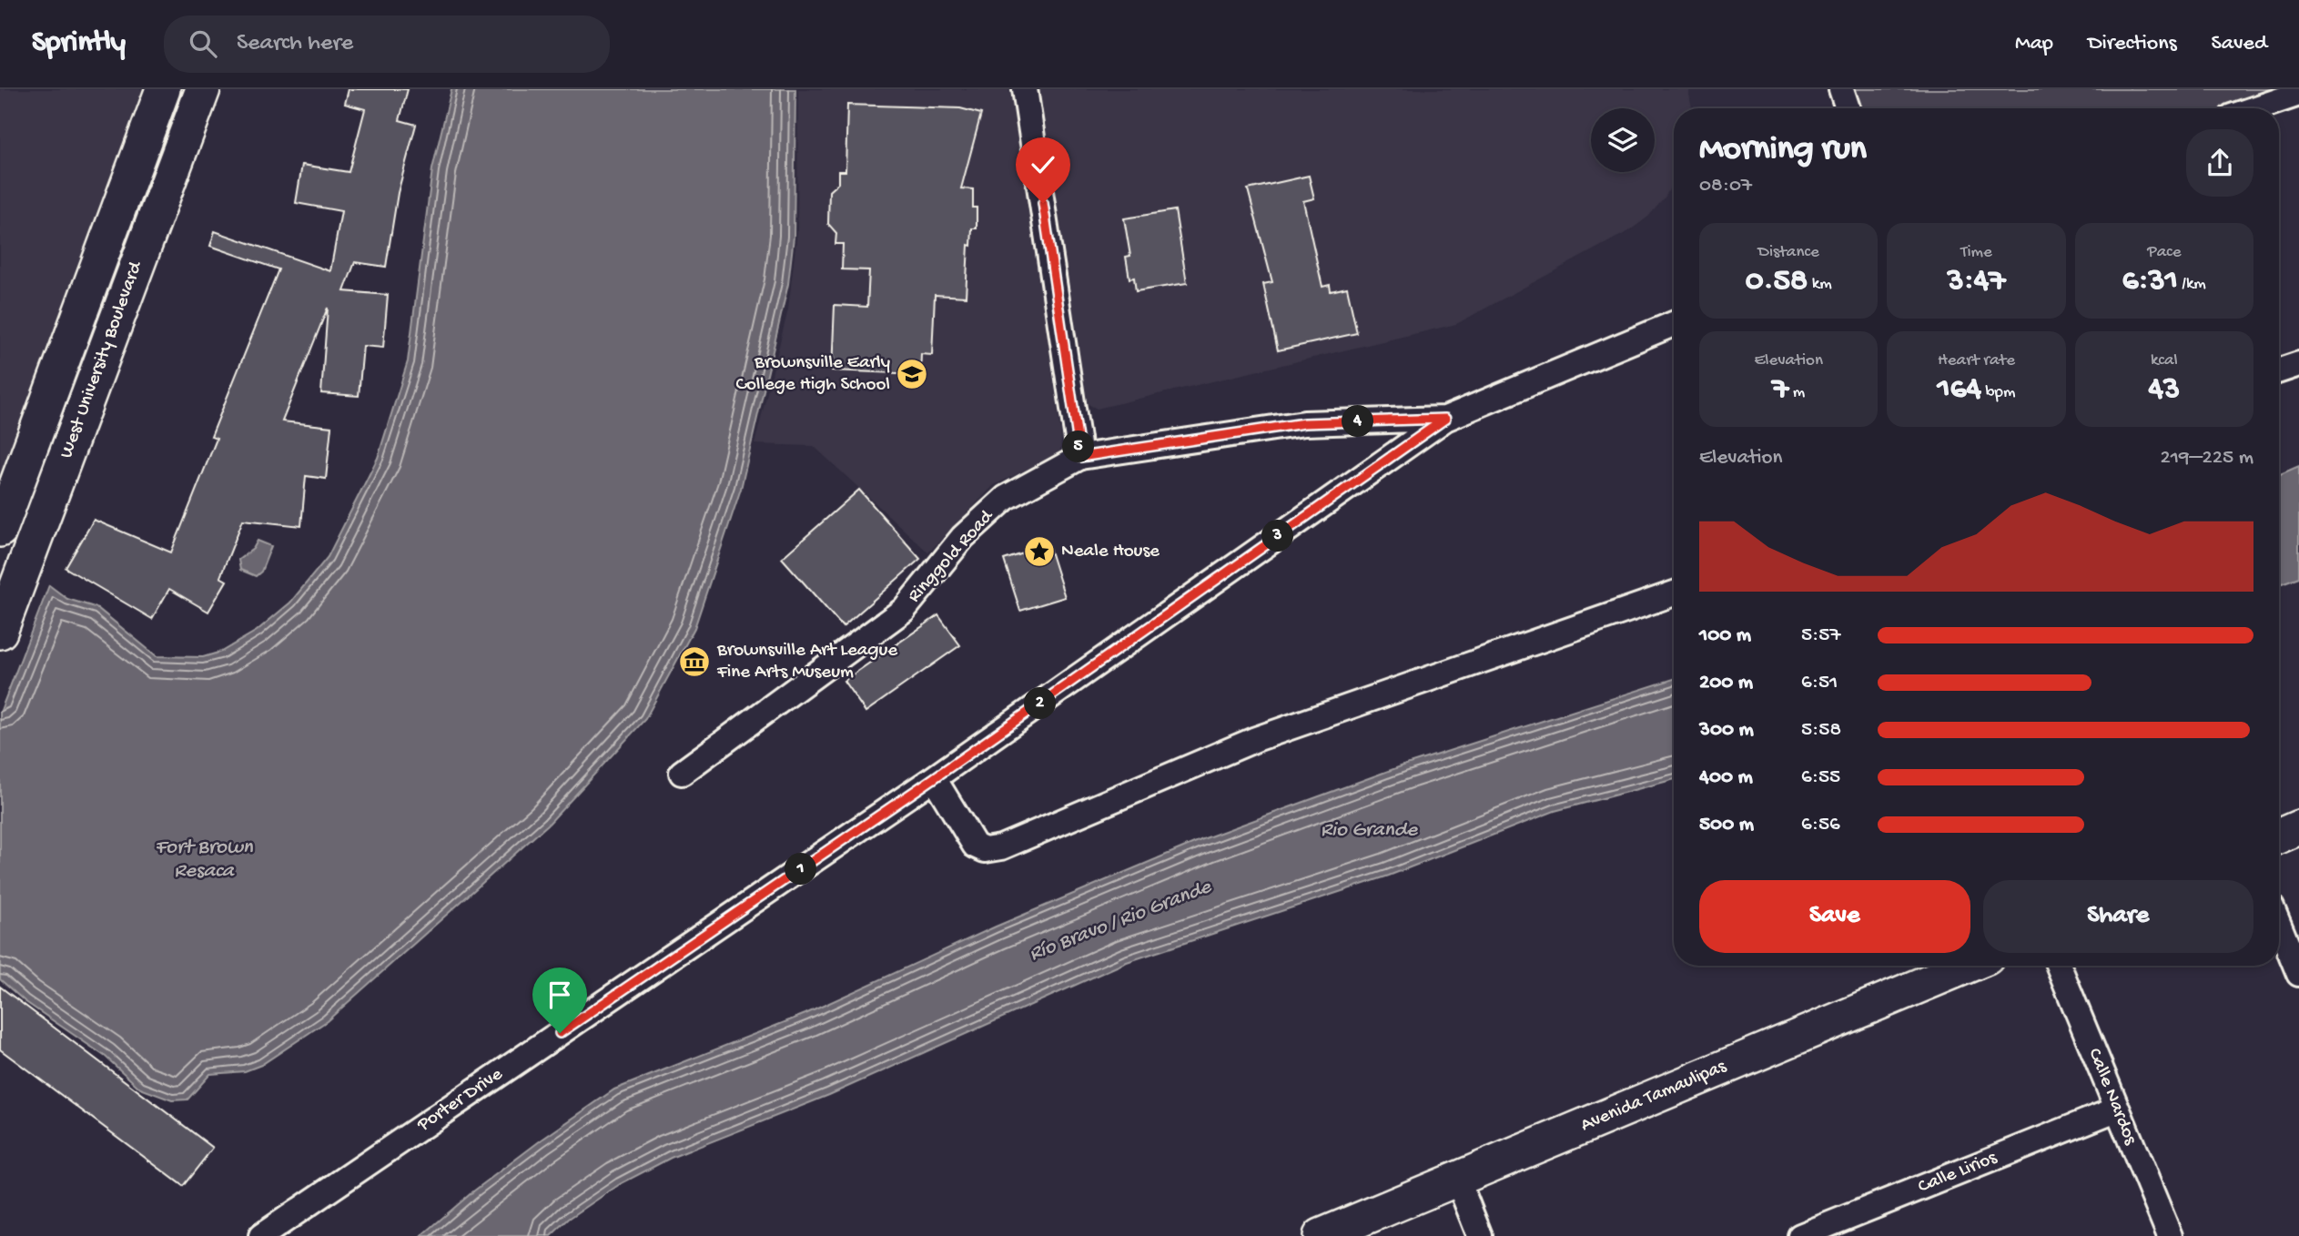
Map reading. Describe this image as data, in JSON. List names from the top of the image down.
{
  "streets": {
    "main road": ["West University Boulevard", "Avenida Tamaulipas"],
    "street": [
      "Ringgold Road",
      "Calle Nardos",
      "Porter Drive",
      "Calle Lirios"
    ]
  },
  "crossings": [
    ["Calle Nardos", "Calle Lirios"]
  ],
  "water": ["Rio Grande", "Fort Brown Resaca", "Río Bravo / Rio Grande"],
  "places": {
    "school or university": ["Brownsville Early College High School"],
    "place": ["Neale House"],
    "museum": ["Brownsville Art League Fine Arts Museum"]
  },
  "page": {
    "header": "Sprintly",
    "search": "Search here",
    "nav": ["Map", "Directions", "Saved"],
    "heading": ["Morning run", "08:07"],
    "stats": [
      ["Distance", "0.58 km"],
      ["Time", "3:47"],
      ["Pace", "6:31 /km"],
      ["Elevation", "7 m"],
      ["Heart rate", "164 bpm"],
      ["kcal", "43"]
    ],
    "pins": [
      "4",
      "5",
      "3",
      "2",
      "1"
    ],
    "chart": ["Elevation", "219–225 m"],
    "list": [
      {
        "name": "100 m",
        "note": "5:57"
      },
      {
        "name": "200 m",
        "note": "6:51"
      },
      {
        "name": "300 m",
        "note": "5:58"
      },
      {
        "name": "400 m",
        "note": "6:55"
      },
      {
        "name": "500 m",
        "note": "6:56"
      }
    ],
    "buttons": ["Save", "Share"]
  }
}
